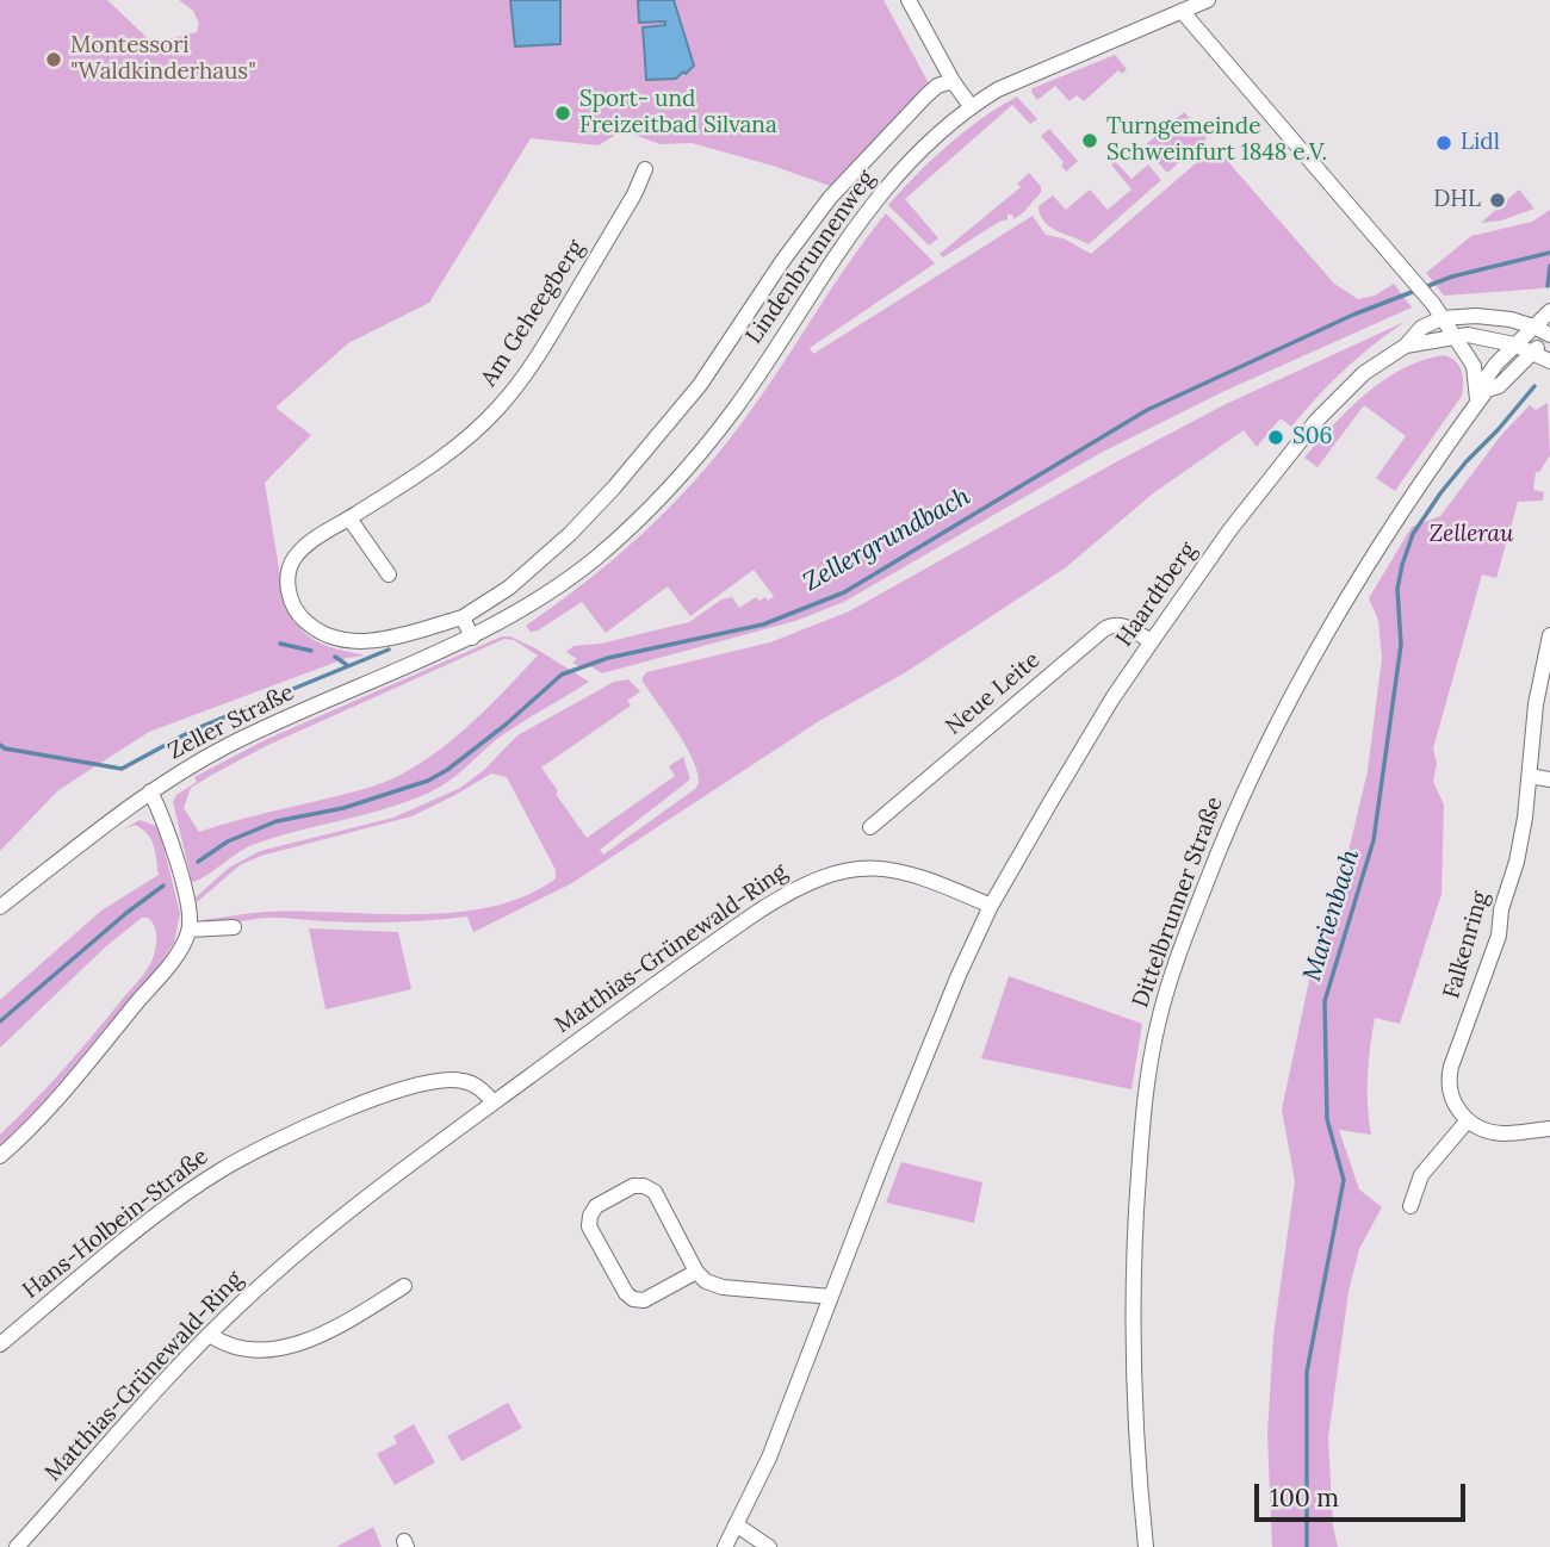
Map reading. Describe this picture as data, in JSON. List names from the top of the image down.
{
  "streets": {
    "street": [
      "Lindenbrunnenweg",
      "Am Geheegberg",
      "Haardtberg",
      "Neue Leite",
      "Zeller Straße",
      "Dittelbrunner Straße",
      "Falkenring",
      "Matthias-Grünewald-Ring",
      "Hans-Holbein-Straße"
    ]
  },
  "crossings": [
    ["Lindenbrunnenweg", "Am Geheegberg"],
    ["Lindenbrunnenweg", "Zeller Straße"],
    ["Haardtberg", "Neue Leite"],
    ["Haardtberg", "Matthias-Grünewald-Ring"],
    ["Matthias-Grünewald-Ring", "Hans-Holbein-Straße"]
  ],
  "water": ["Zellergrundbach", "Marienbach"],
  "parks": ["Zellerau"],
  "places": [
    "Montessori \"Waldkinderhaus\"",
    "Sport- und Freizeitbad Silvana",
    "Turngemeinde Schweinfurt 1848 e.V.",
    "Lidl",
    "DHL",
    "S06"
  ],
  "scale_bar": "100 m"
}
